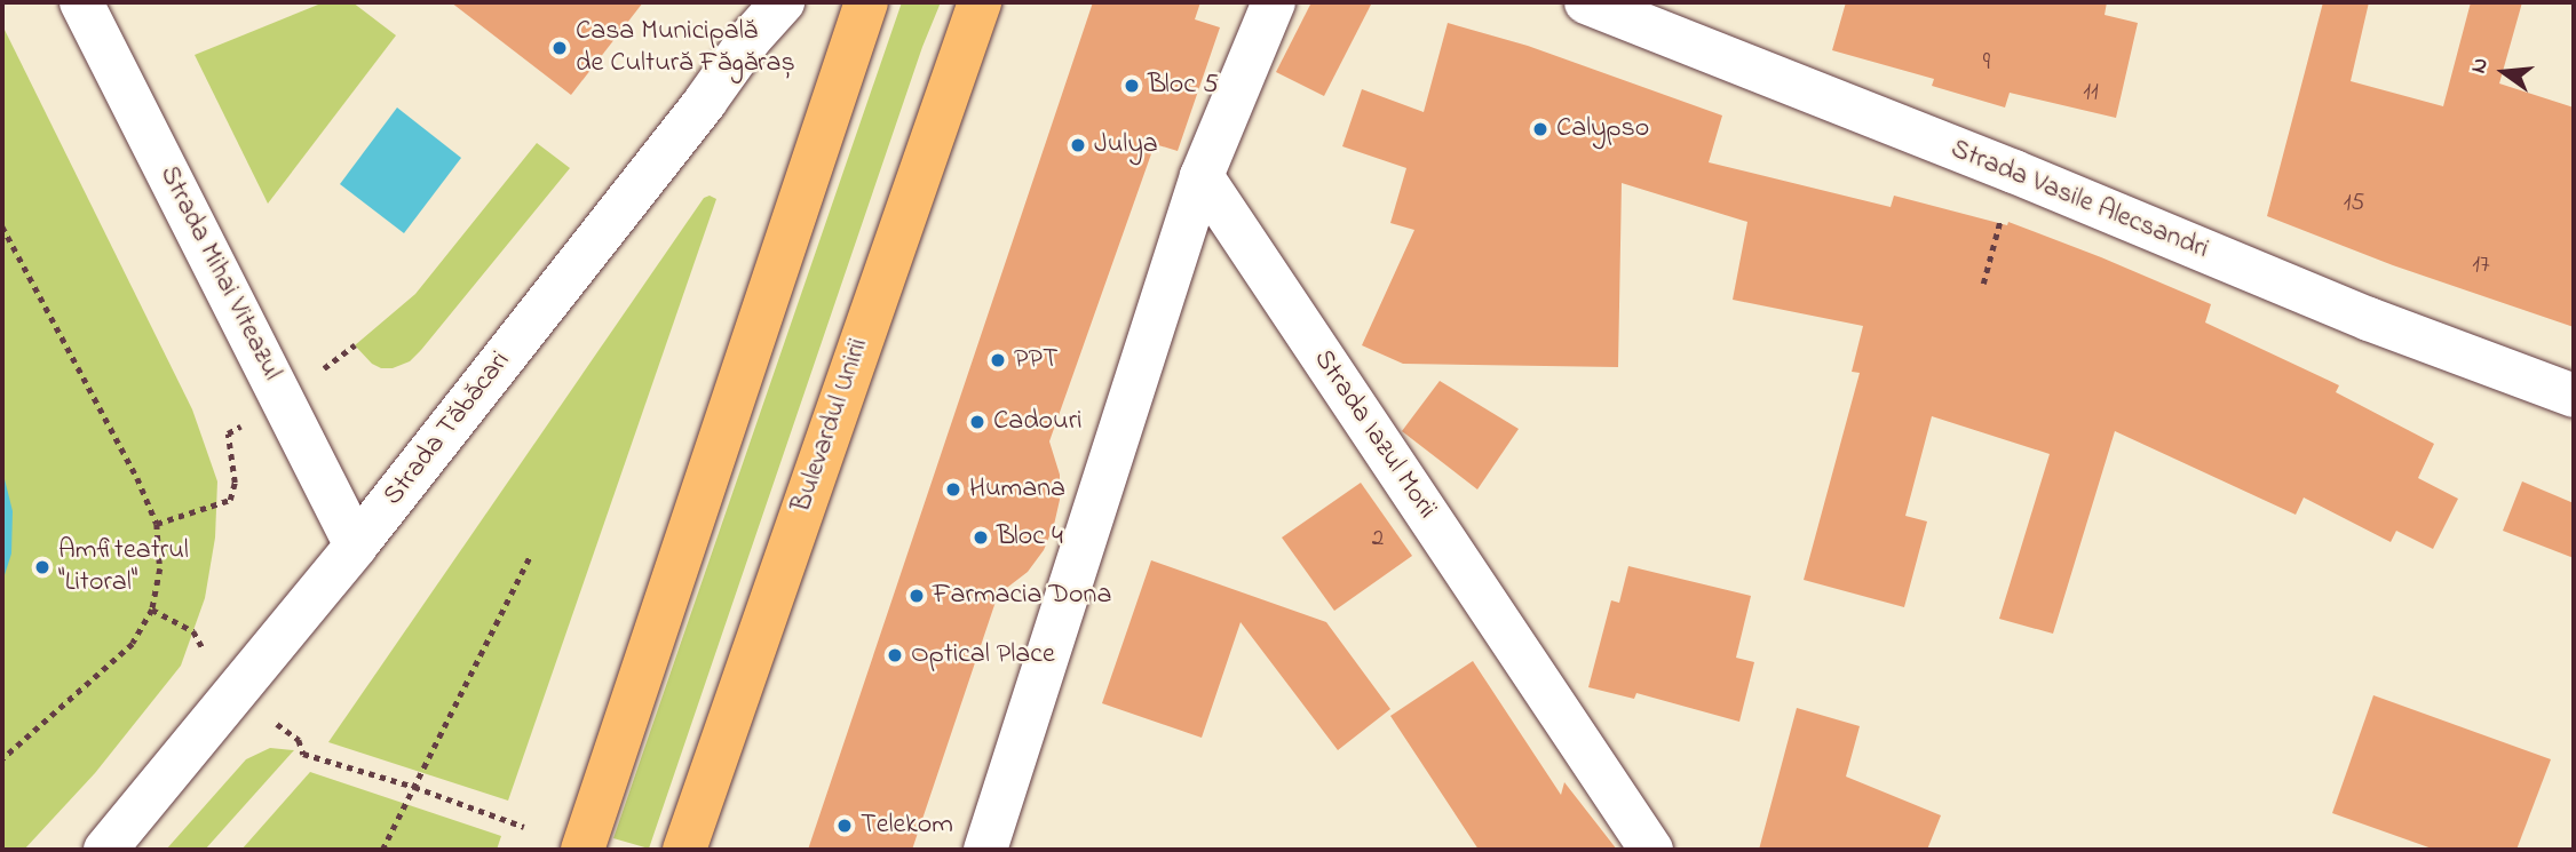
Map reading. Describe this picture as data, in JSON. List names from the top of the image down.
{
  "streets": {
    "main road": ["Bulevardul Unirii"],
    "street": [
      "Strada Vasile Alecsandri",
      "Strada Mihai Viteazul",
      "Strada Tăbăcari",
      "Strada Iazul Morii"
    ]
  },
  "crossings": [
    ["Strada Mihai Viteazul", "Strada Tăbăcari"]
  ],
  "places": [
    "Casa Municipală de Cultură Făgăraș",
    "Bloc 5",
    "Calypso",
    "Julya",
    "PPT",
    "Cadouri",
    "Humana",
    "Bloc 4",
    "Amfiteatrul \"Litoral\"",
    "Farmacia Dona",
    "Optical Place",
    "Telekom"
  ],
  "house_numbers": [
    "9",
    "11",
    "15",
    "17",
    "2"
  ],
  "north": "left"
}
